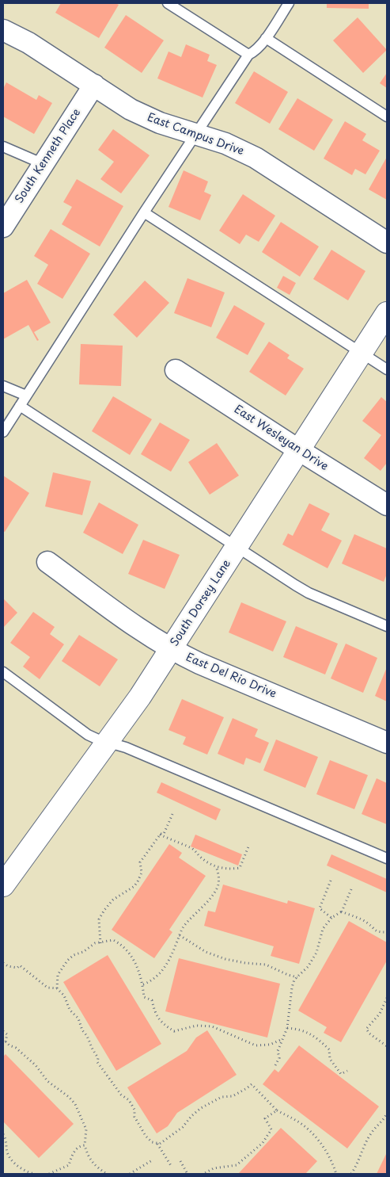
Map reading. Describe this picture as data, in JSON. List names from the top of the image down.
{
  "streets": {
    "street": [
      "East Campus Drive",
      "South Kenneth Place",
      "East Wesleyan Drive",
      "South Dorsey Lane",
      "East Del Rio Drive"
    ]
  },
  "crossings": [
    ["East Campus Drive", "South Kenneth Place"],
    ["East Wesleyan Drive", "South Dorsey Lane"],
    ["South Dorsey Lane", "East Del Rio Drive"]
  ]
}
